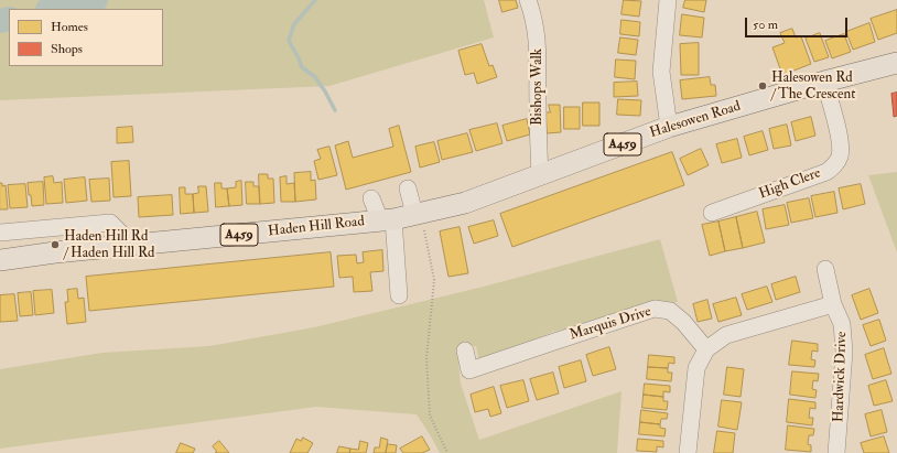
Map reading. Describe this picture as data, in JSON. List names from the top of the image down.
{
  "streets": {
    "main road": ["Halesowen Road", "A459", "Haden Hill Road"],
    "street": [
      "Bishops Walk",
      "High Clere",
      "Marquis Drive",
      "Hardwick Drive"
    ]
  },
  "crossings": [
    ["Bishops Walk", "Halesowen Road"],
    ["Halesowen Road", "High Clere"],
    ["Halesowen Road", "Haden Hill Road"]
  ],
  "places": ["Halesowen Rd / The Crescent", "Haden Hill Rd / Haden Hill Rd"],
  "legend": ["Homes", "Shops"],
  "scale_bar": "50 m"
}
